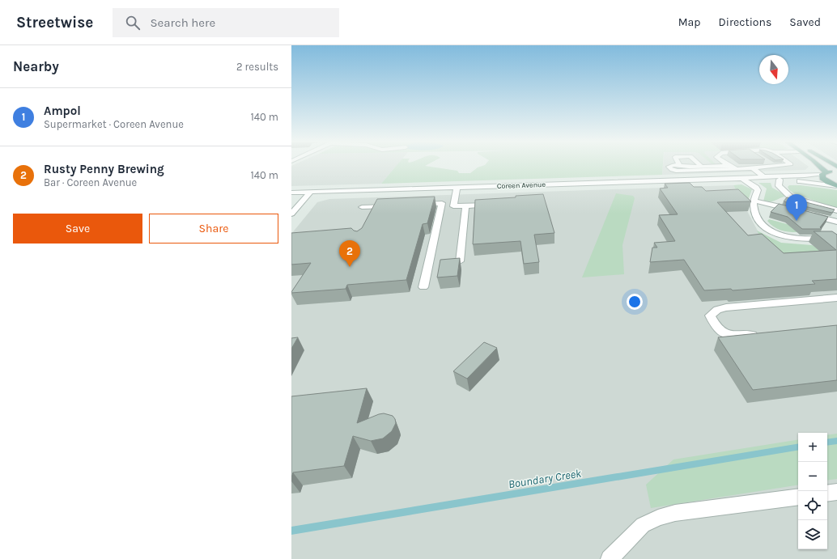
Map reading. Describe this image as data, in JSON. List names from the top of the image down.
{
  "streets": {
    "street": ["Coreen Avenue"]
  },
  "water": ["Boundary Creek"],
  "north": "bottom",
  "page": {
    "header": "Streetwise",
    "search": "Search here",
    "nav": ["Map", "Directions", "Saved"],
    "heading": ["Nearby", "2 results"],
    "list": [
      {
        "mark": "1",
        "name": "Ampol",
        "note": "Supermarket · Coreen Avenue",
        "value": "140 m"
      },
      {
        "mark": "2",
        "name": "Rusty Penny Brewing",
        "note": "Bar · Coreen Avenue",
        "value": "140 m"
      }
    ],
    "pins": ["1", "2"],
    "buttons": ["Save", "Share"],
    "map_buttons": ["+", "−"]
  }
}
